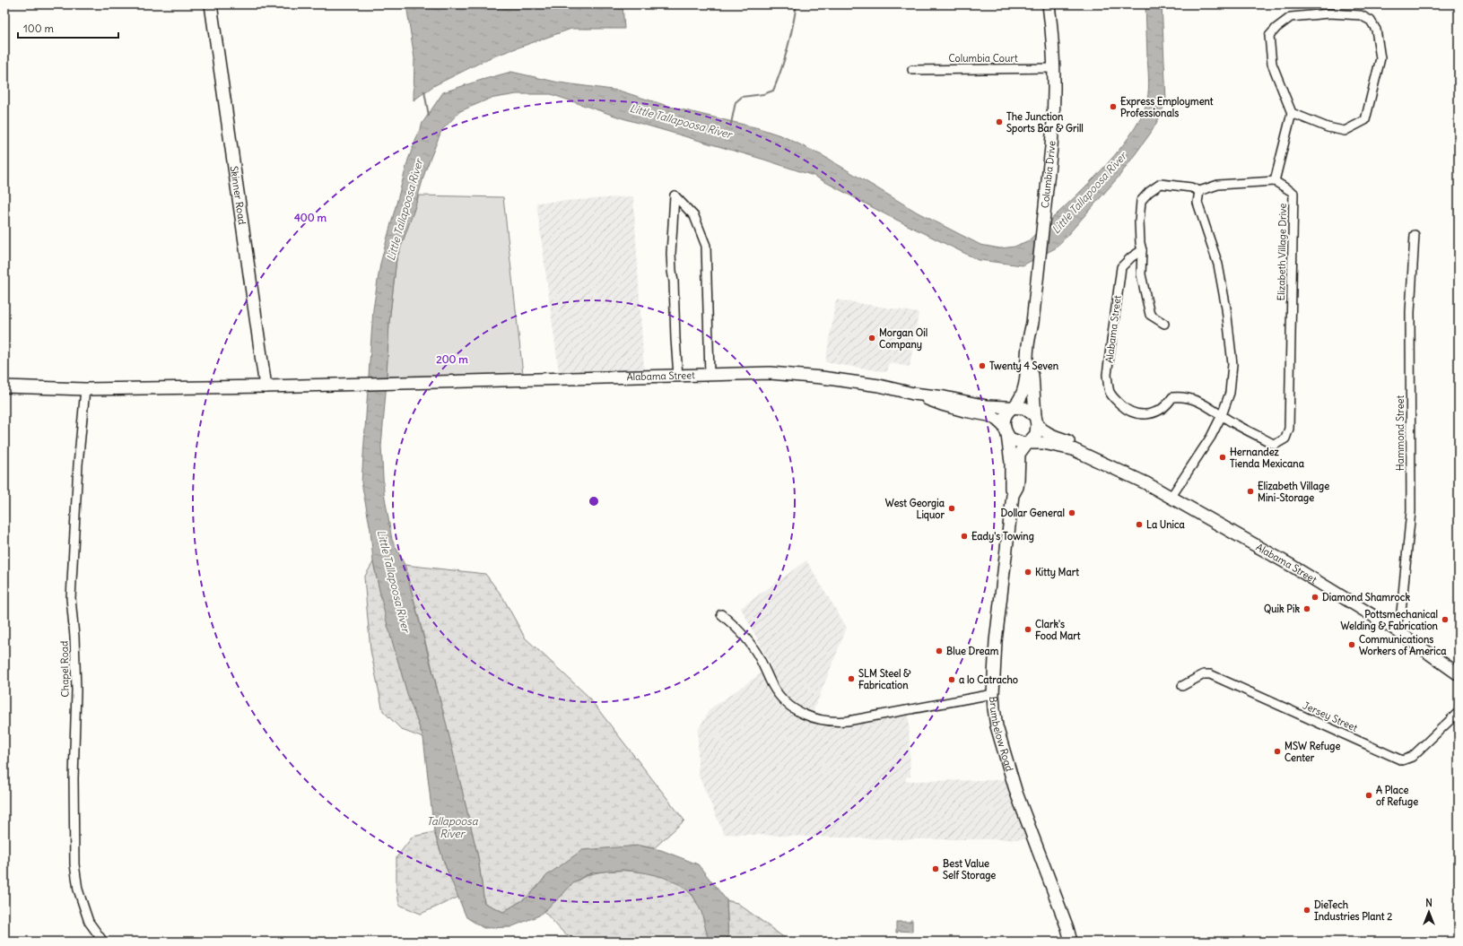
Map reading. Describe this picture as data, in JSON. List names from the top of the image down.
{
  "streets": {
    "main road": [
      "Columbia Drive",
      "Skinner Road",
      "Alabama Street",
      "Brumbelow Road"
    ],
    "street": [
      "Columbia Court",
      "Elizabeth Village Drive",
      "Hammond Street",
      "Chapel Road",
      "Jersey Street"
    ]
  },
  "crossings": [
    ["Columbia Court", "Columbia Drive"],
    ["Columbia Drive", "Alabama Street"],
    ["Columbia Drive", "Brumbelow Road"],
    ["Skinner Road", "Alabama Street"],
    ["Elizabeth Village Drive", "Alabama Street"],
    ["Alabama Street", "Hammond Street"],
    ["Alabama Street", "Chapel Road"],
    ["Alabama Street", "Brumbelow Road"]
  ],
  "water": ["Little Tallapoosa River", "Tallapoosa River"],
  "places": [
    "Express Employment Professionals",
    "The Junction Sports Bar & Grill",
    "Morgan Oil Company",
    "Twenty 4 Seven",
    "Hernandez Tienda Mexicana",
    "Elizabeth Village Mini-Storage",
    "West Georgia Liquor",
    "Dollar General",
    "La Unica",
    "Eady's Towing",
    "Kitty Mart",
    "Diamond Shamrock",
    "Quik Pik",
    "Pottsmechanical Welding & Fabrication",
    "Clark's Food Mart",
    "Communications Workers of America",
    "Blue Dream",
    "SLM Steel & Fabrication",
    "a lo Catracho",
    "MSW Refuge Center",
    "A Place of Refuge",
    "Best Value Self Storage",
    "DieTech Industries Plant 2"
  ],
  "scale_bar": "100 m",
  "north": "top",
  "rings": ["400 m", "200 m"]
}
